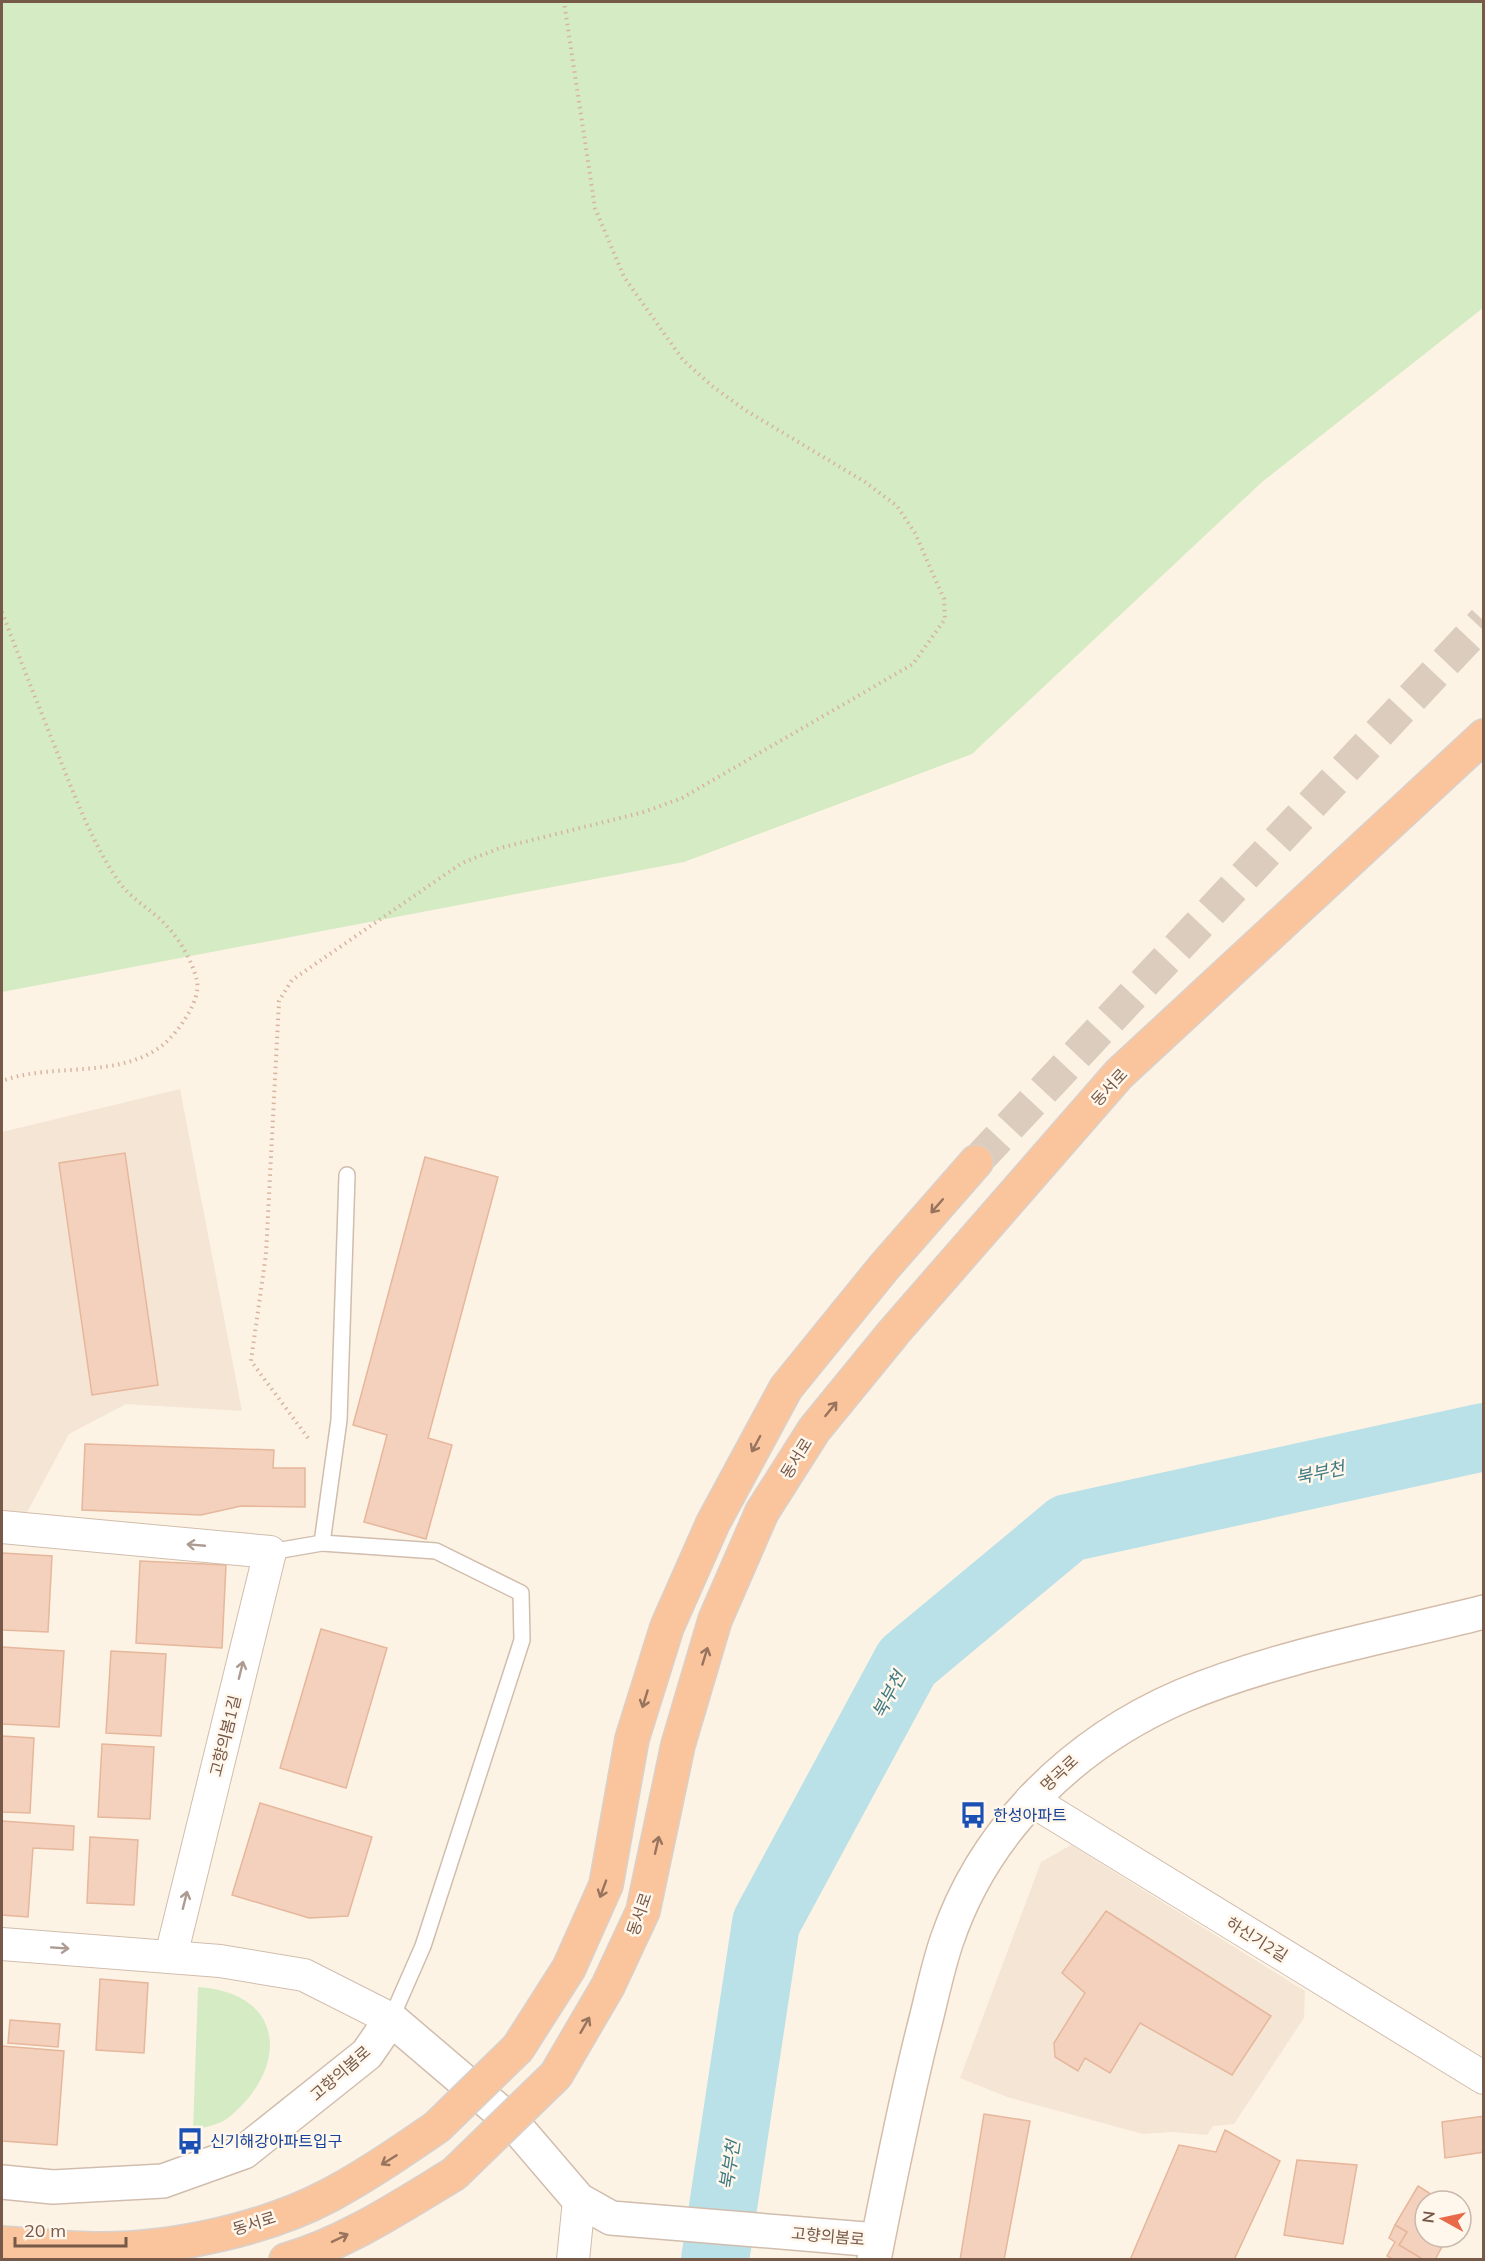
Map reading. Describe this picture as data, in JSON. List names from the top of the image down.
{
  "streets": {
    "highway": ["동서로"],
    "street": [
      "고향의봄1길",
      "명곡로",
      "하신기2길",
      "고향의봄로"
    ]
  },
  "crossings": [
    ["명곡로", "하신기2길"],
    ["명곡로", "고향의봄로"]
  ],
  "one_way": ["고향의봄1길"],
  "water": ["북부천"],
  "places": {
    "bus stop": ["한성아파트", "신기해강아파트입구"]
  },
  "scale_bar": "20 m",
  "north": "left"
}
